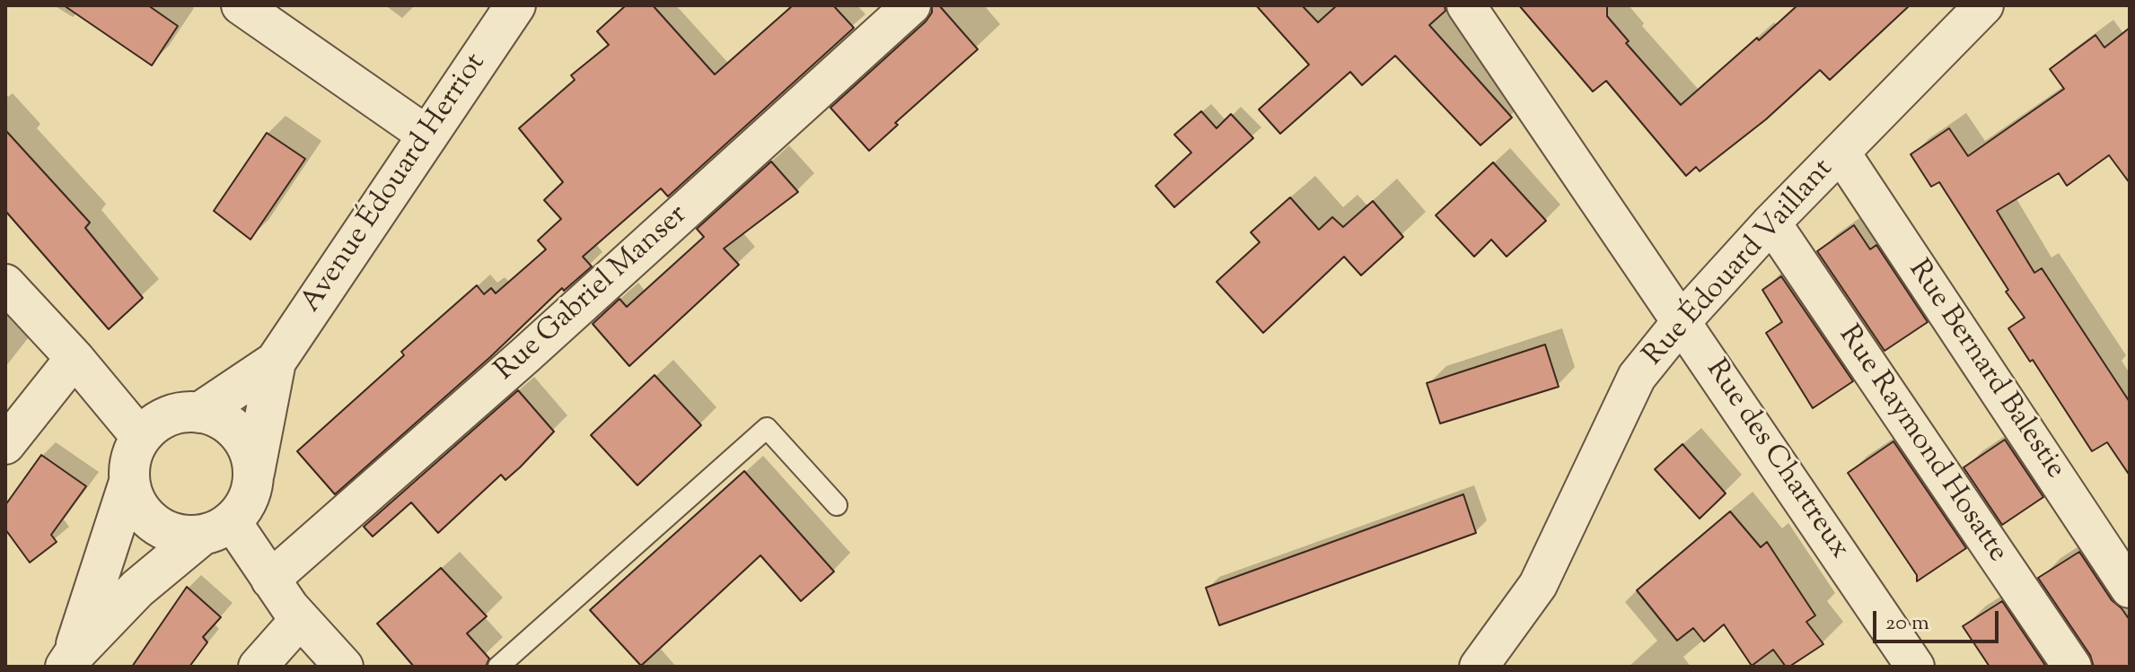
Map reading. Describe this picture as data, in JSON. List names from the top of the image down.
{
  "streets": {
    "street": [
      "Avenue Édouard Herriot",
      "Rue Édouard Vaillant",
      "Rue Gabriel Manser",
      "Rue Bernard Balestie",
      "Rue Raymond Hosatte",
      "Rue des Chartreux"
    ]
  },
  "crossings": [
    ["Rue Édouard Vaillant", "Rue Bernard Balestie"],
    ["Rue Édouard Vaillant", "Rue Raymond Hosatte"],
    ["Rue Édouard Vaillant", "Rue des Chartreux"]
  ],
  "scale_bar": "20 m"
}
